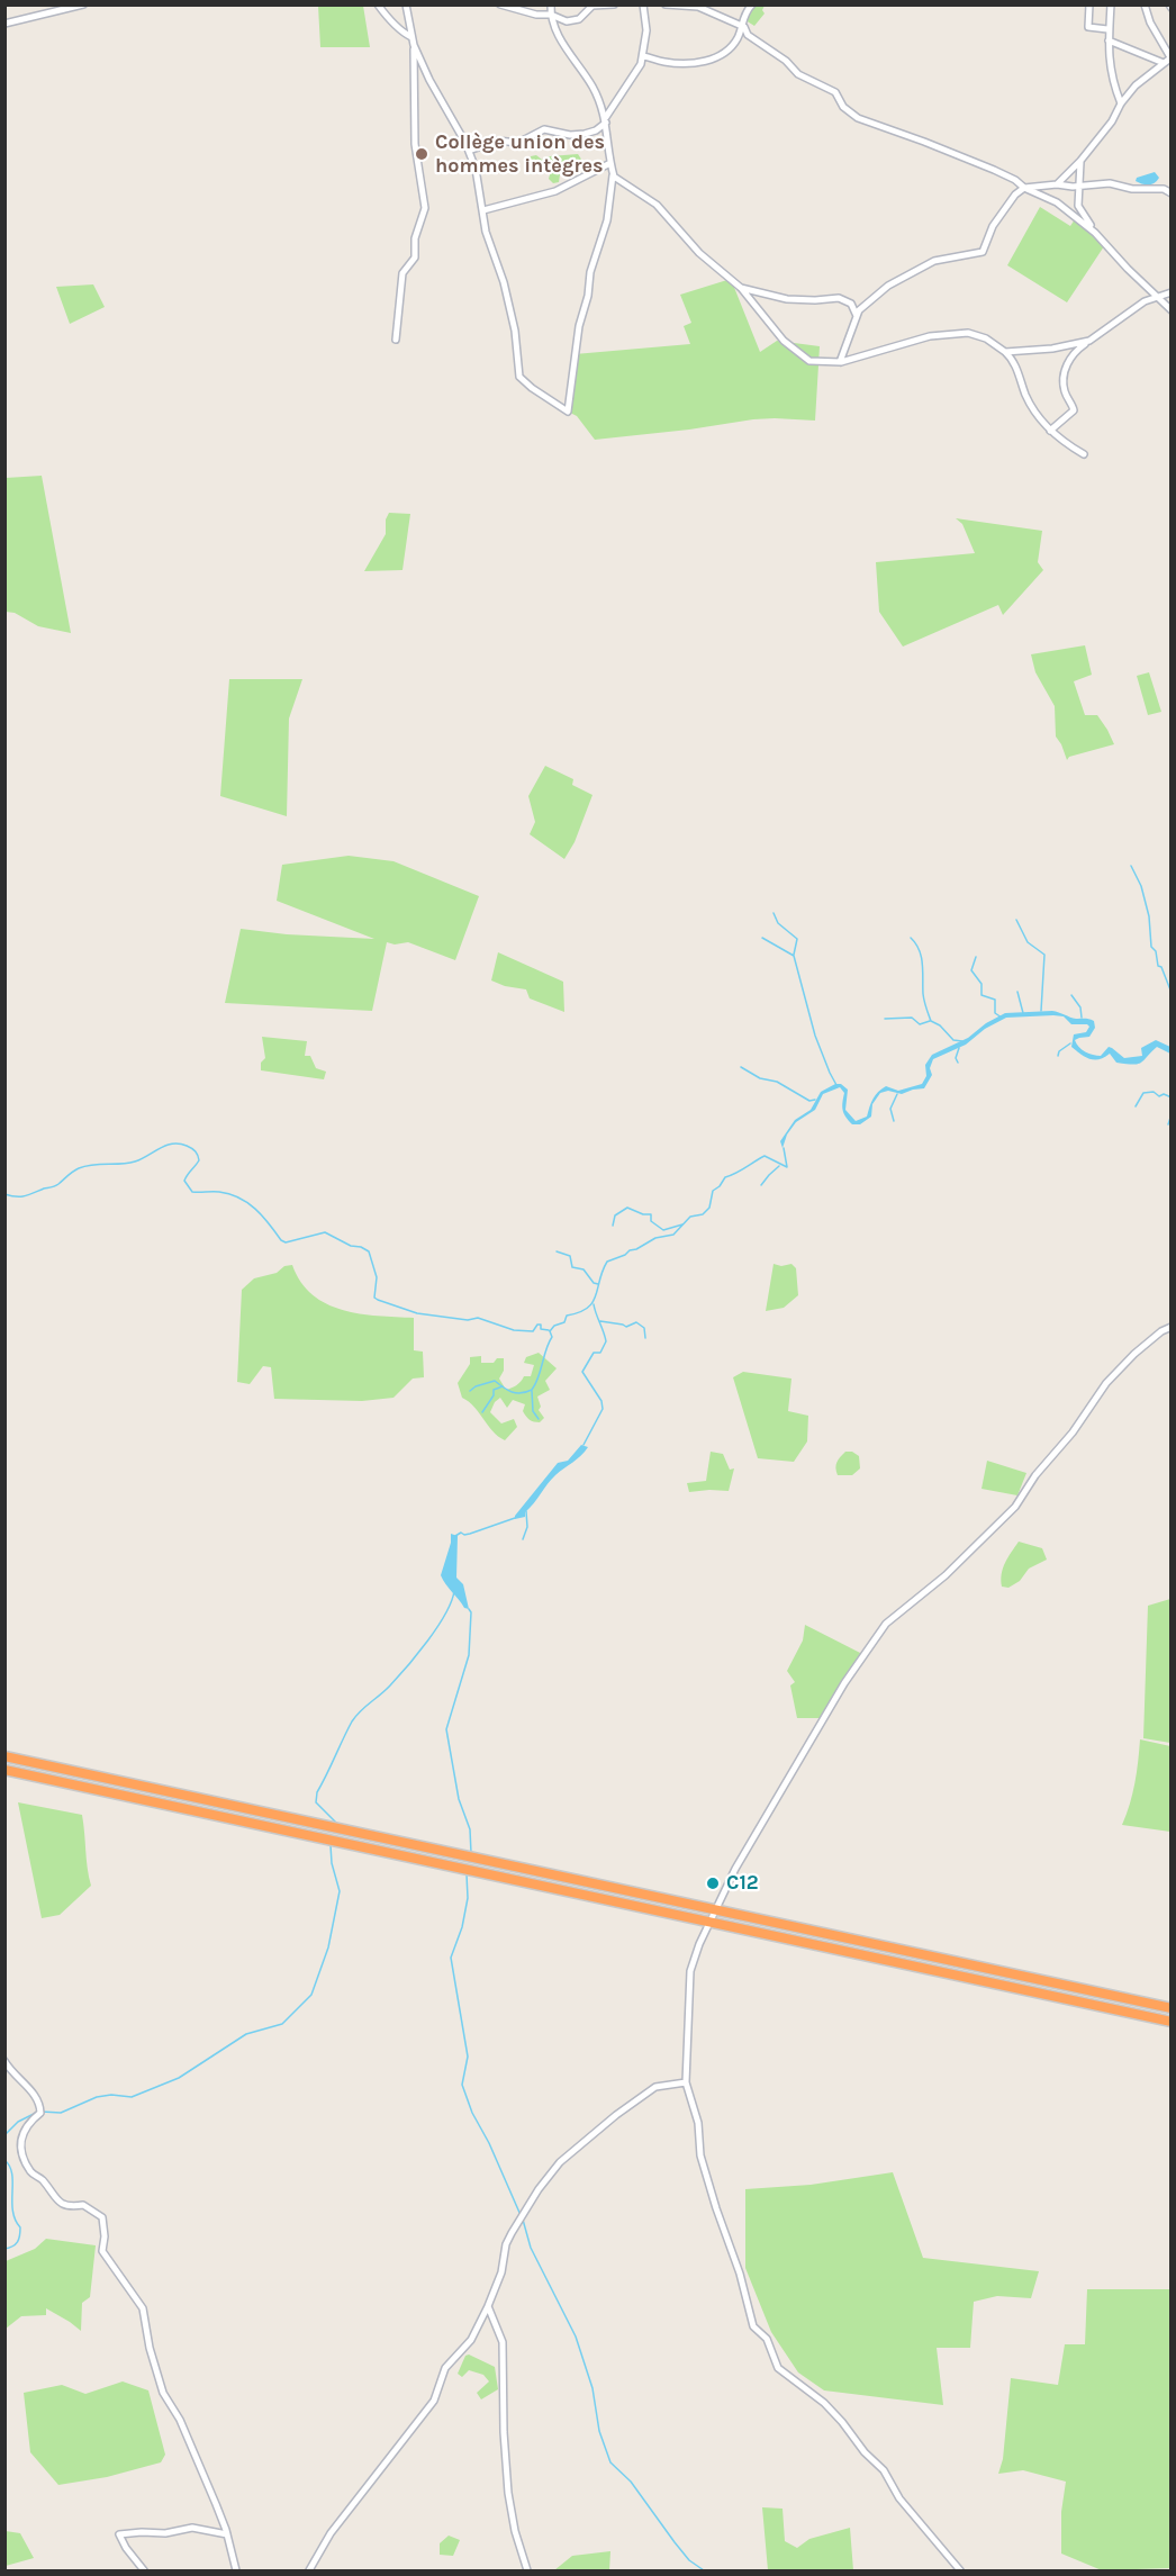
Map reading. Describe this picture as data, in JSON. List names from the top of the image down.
{
  "places": ["Collège union des hommes intègres", "C12"]
}
